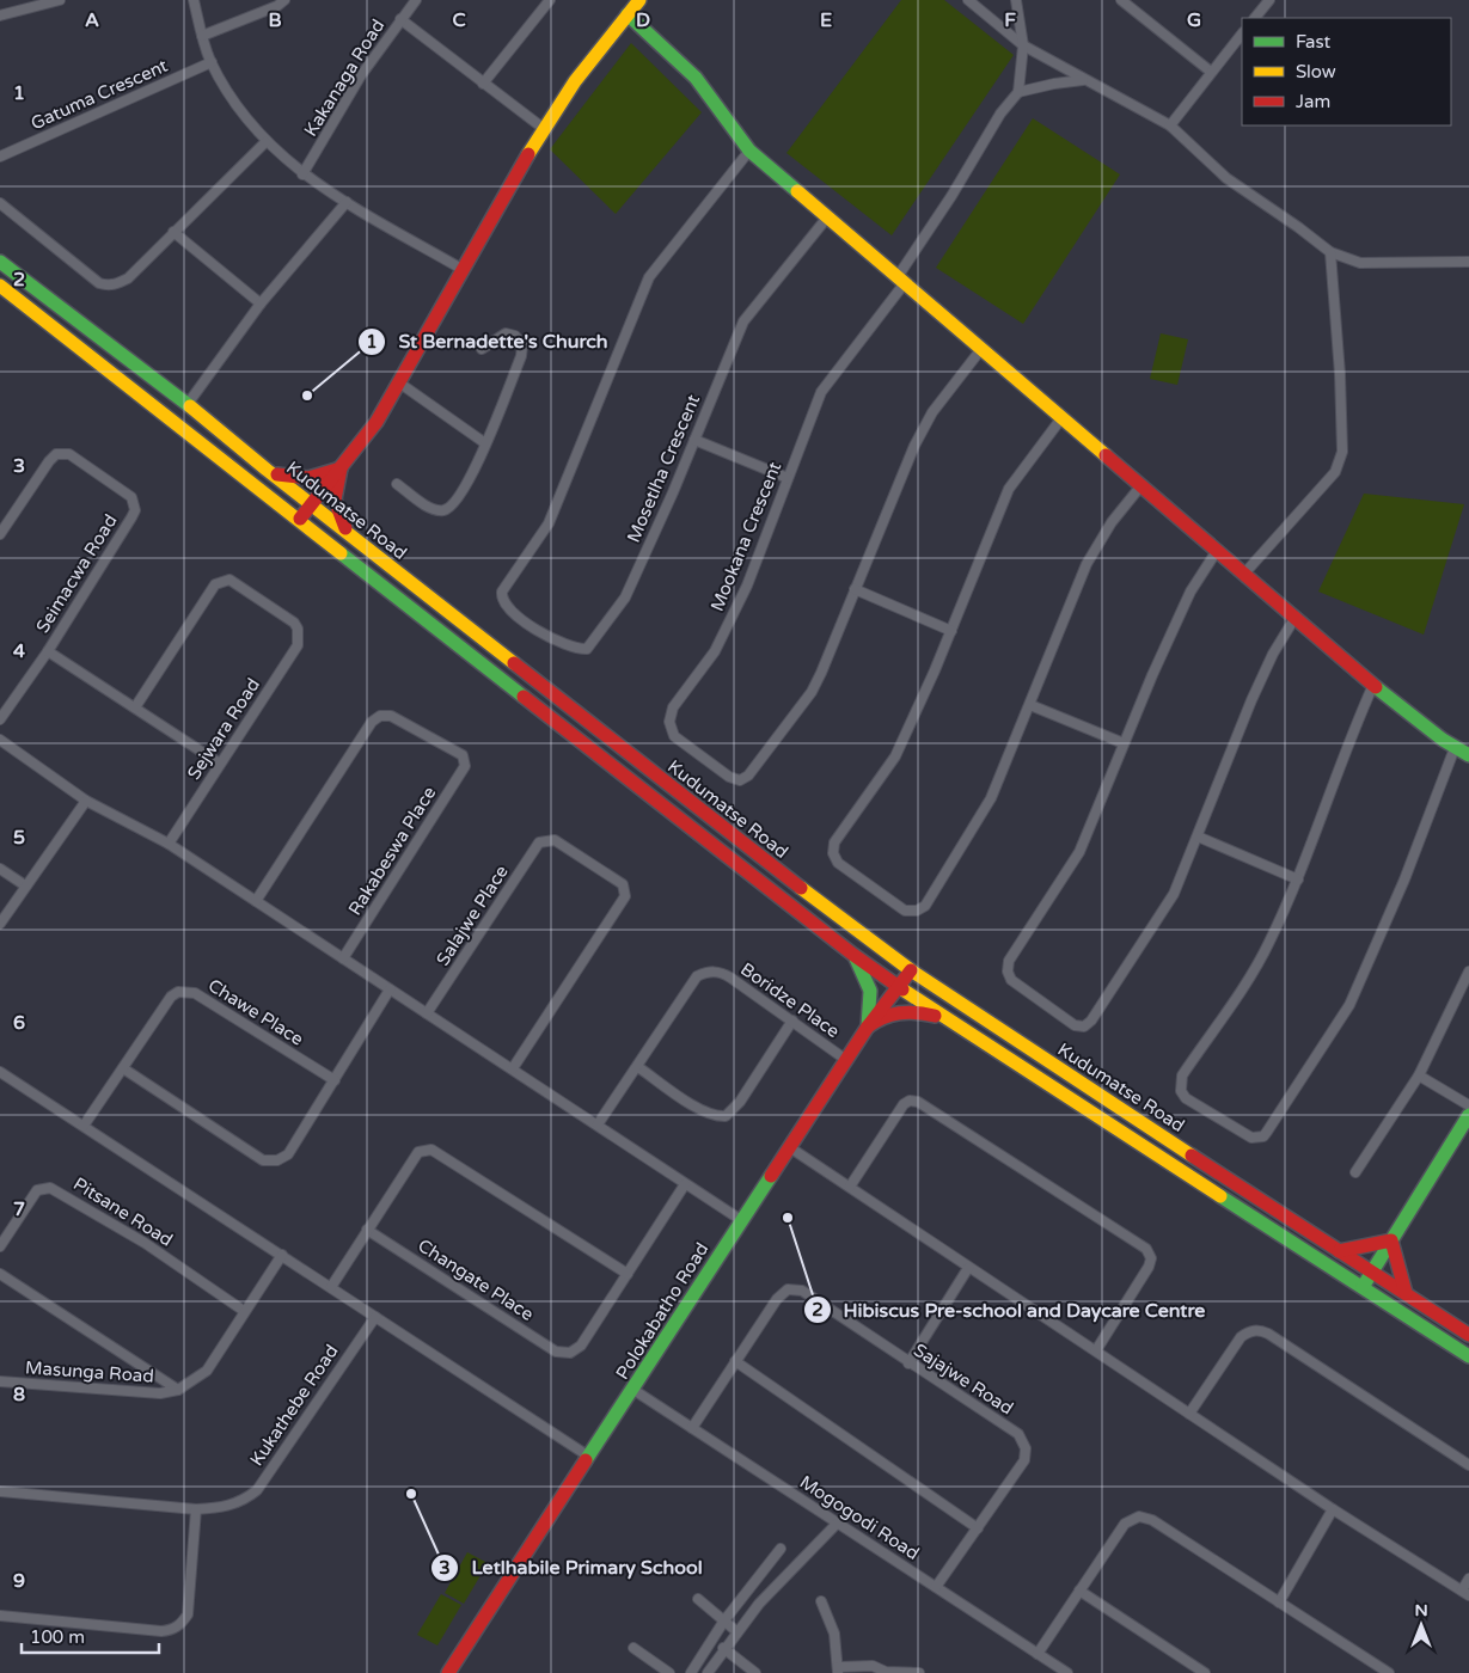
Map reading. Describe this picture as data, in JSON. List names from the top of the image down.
{
  "streets": {
    "main road": ["Kudumatse Road", "Polokabatho Road"],
    "street": [
      "Kakanaga Road",
      "Gatuma Crescent",
      "Mosetlha Crescent",
      "Mookana Crescent",
      "Seimacwa Road",
      "Sejwara Road",
      "Rakabeswa Place",
      "Salajwe Place",
      "Boridze Place",
      "Chawe Place",
      "Pitsane Road",
      "Changate Place",
      "Masunga Road",
      "Sajajwe Road",
      "Kukathebe Road",
      "Mogogodi Road"
    ]
  },
  "crossings": [
    ["Kudumatse Road", "Polokabatho Road"],
    ["Boridze Place", "Polokabatho Road"],
    ["Polokabatho Road", "Mogogodi Road"],
    ["Sajajwe Road", "Mogogodi Road"]
  ],
  "places": ["St Bernadette's Church", "Hibiscus Pre-school and Daycare Centre", "Letlhabile Primary School"],
  "legend": ["Fast", "Slow", "Jam"],
  "scale_bar": "100 m",
  "north": "top",
  "grid": {
    "columns": [
      "A",
      "B",
      "C",
      "D",
      "E",
      "F",
      "G"
    ],
    "rows": [
      "1",
      "2",
      "3",
      "4",
      "5",
      "6",
      "7",
      "8",
      "9"
    ]
  }
}
